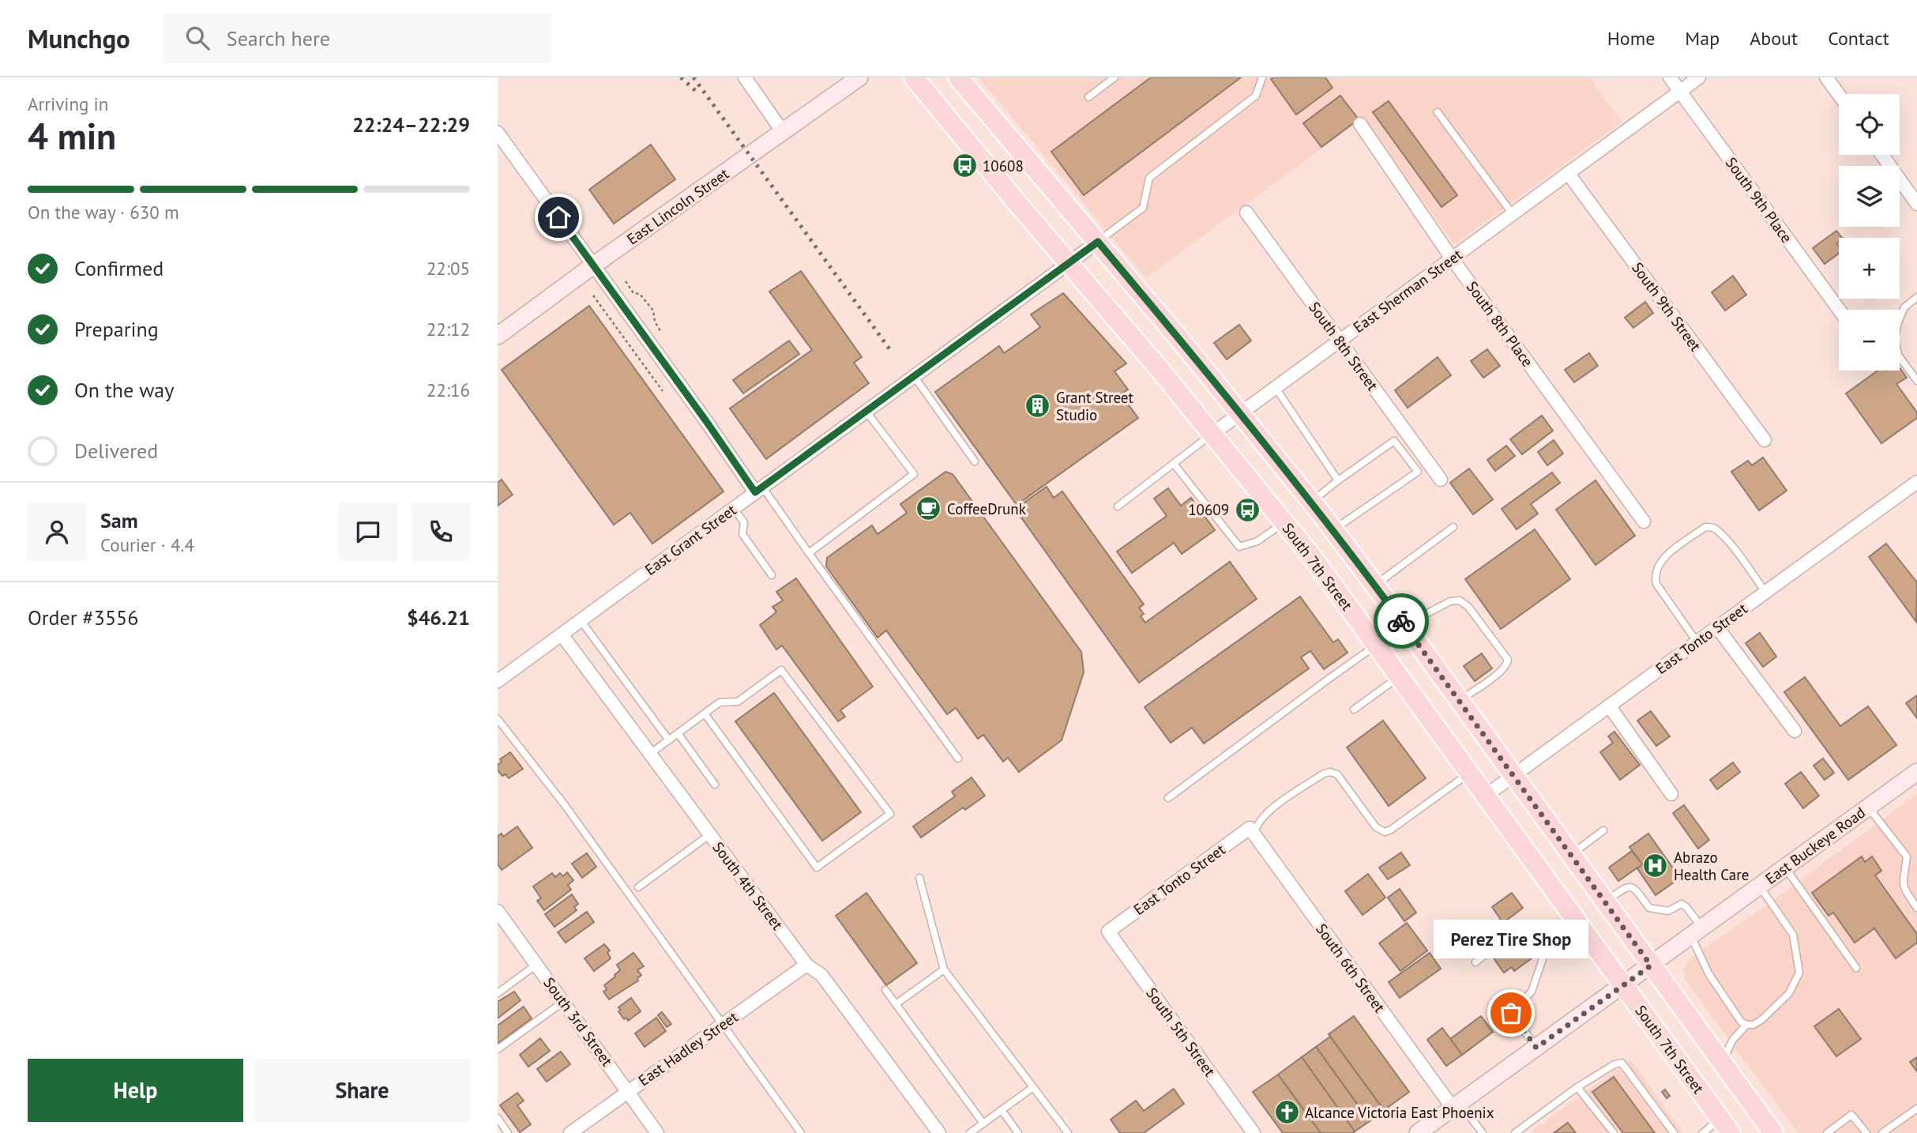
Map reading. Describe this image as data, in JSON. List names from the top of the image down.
{
  "streets": {
    "main road": ["East Lincoln Street", "South 7th Street", "East Buckeye Road"],
    "street": [
      "South 9th Place",
      "East Sherman Street",
      "South 9th Street",
      "South 8th Place",
      "South 8th Street",
      "East Grant Street",
      "East Tonto Street",
      "South 4th Street",
      "South 6th Street",
      "South 3rd Street",
      "South 5th Street",
      "East Hadley Street"
    ]
  },
  "crossings": [
    ["South 9th Place", "East Sherman Street"],
    ["East Sherman Street", "South 9th Street"],
    ["East Sherman Street", "South 8th Place"],
    ["East Sherman Street", "South 8th Street"],
    ["East Sherman Street", "South 7th Street"],
    ["East Grant Street", "South 7th Street"],
    ["East Grant Street", "South 4th Street"],
    ["South 7th Street", "East Tonto Street"],
    ["South 7th Street", "East Buckeye Road"],
    ["East Tonto Street", "South 6th Street"],
    ["East Tonto Street", "South 5th Street"],
    ["East Buckeye Road", "South 6th Street"],
    ["South 4th Street", "East Hadley Street"],
    ["South 3rd Street", "East Hadley Street"]
  ],
  "places": {
    "bus stop": ["10608", "10609"],
    "building": ["Grant Street Studio"],
    "cafe": ["CoffeeDrunk"],
    "hospital": ["Abrazo Health Care"],
    "other": ["Perez Tire Shop"],
    "church": ["Alcance Victoria East Phoenix"]
  },
  "page": {
    "header": "Munchgo",
    "search": "Search here",
    "nav": [
      "Home",
      "Map",
      "About",
      "Contact"
    ],
    "heading": ["4 min", "Arriving in", "22:24–22:29"],
    "panel": [
      "Sam",
      "Courier · 4.4",
      "Order #3556",
      "$46.21"
    ],
    "map_buttons": ["+", "−"],
    "bar": "On the way · 630 m",
    "list": [
      ["Confirmed", "22:05"],
      ["Preparing", "22:12"],
      ["On the way", "22:16"],
      "Delivered"
    ],
    "bubble": "Perez Tire Shop",
    "buttons": ["Help", "Share"]
  }
}
